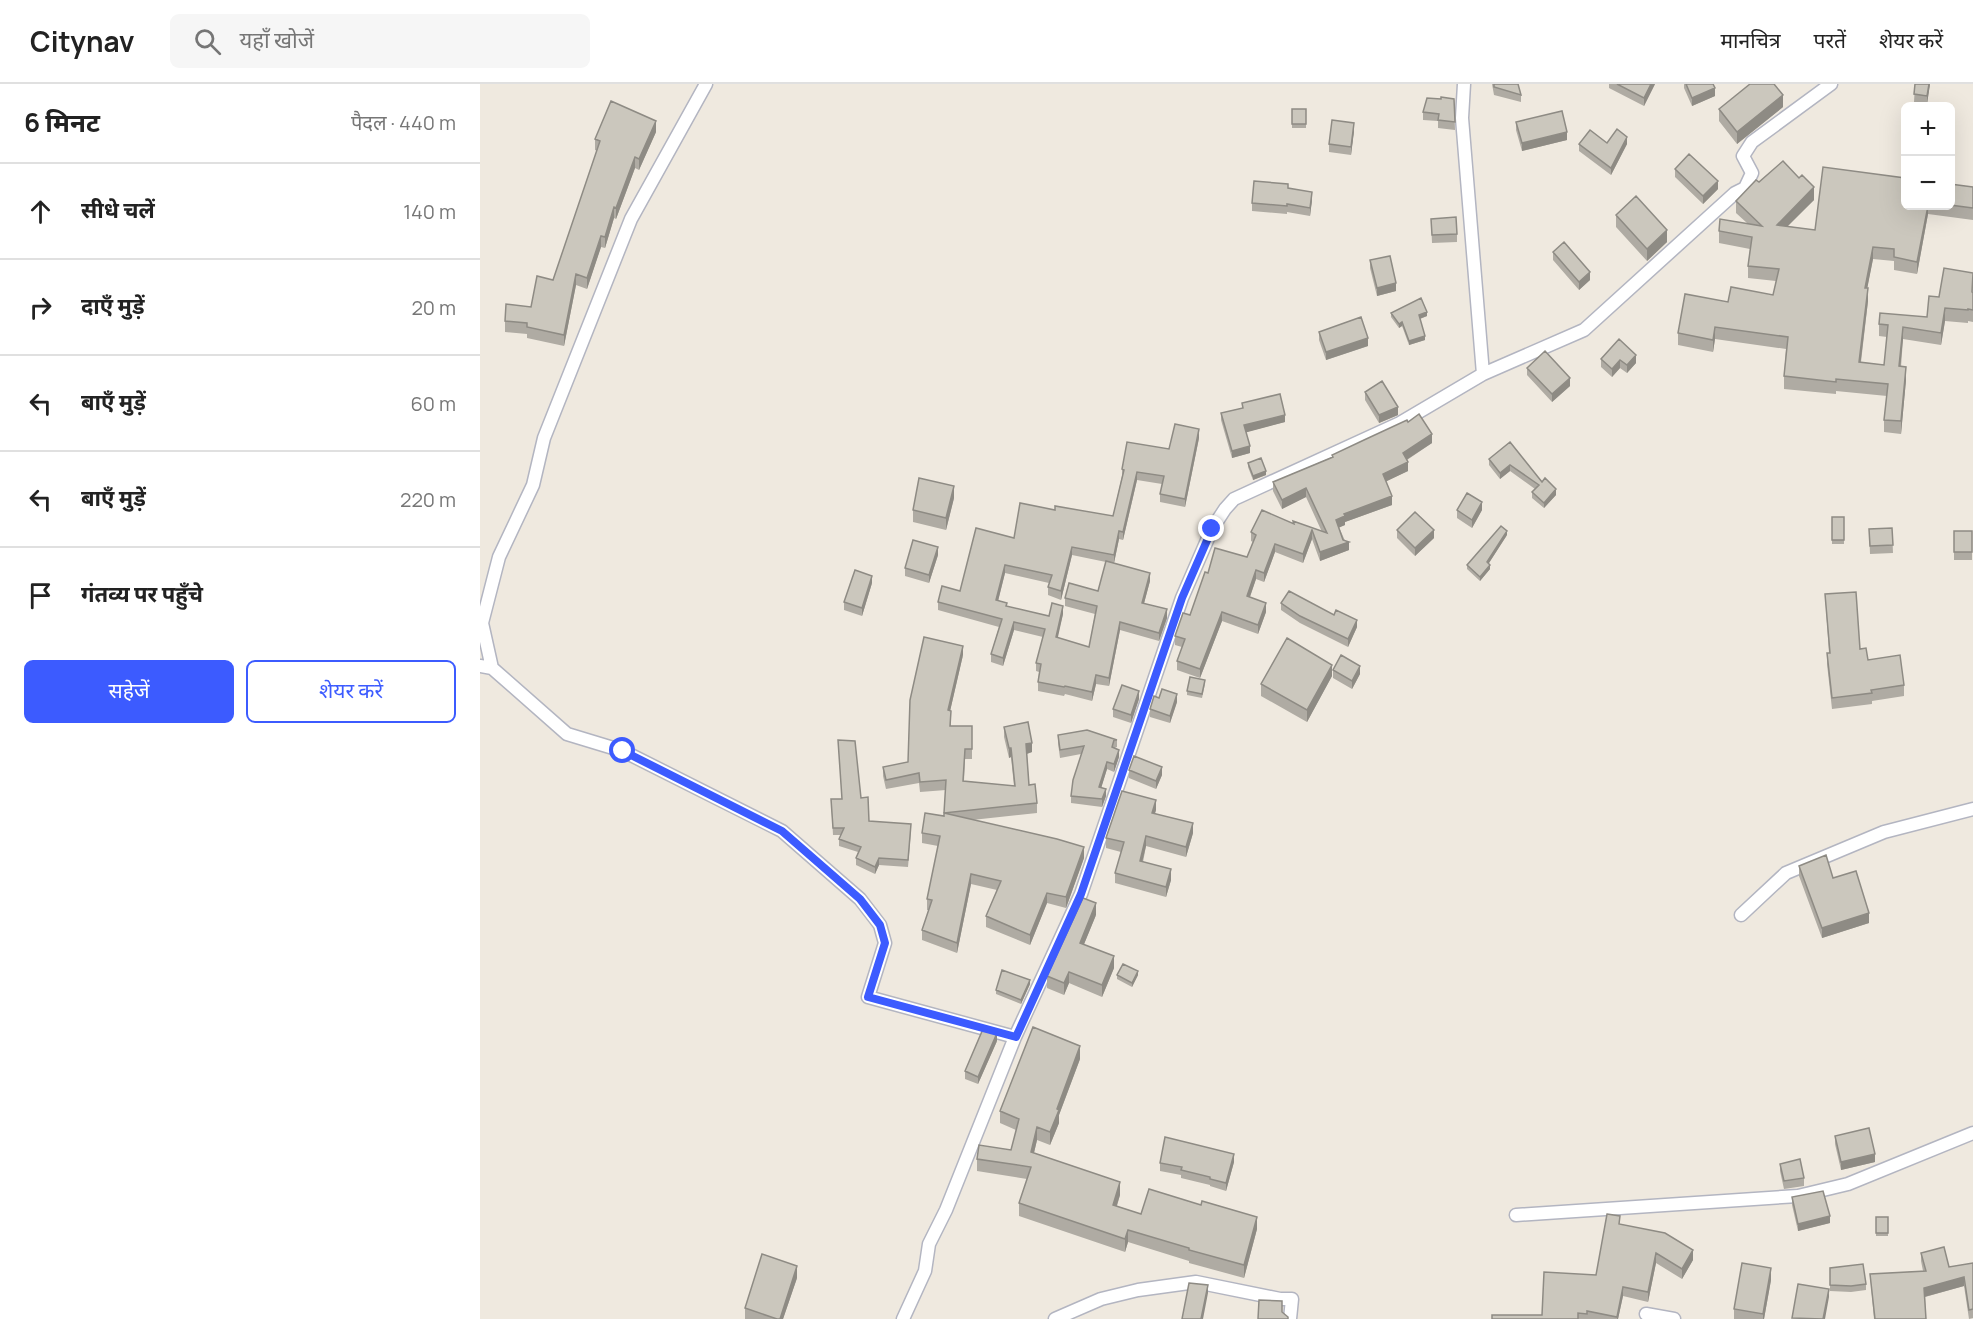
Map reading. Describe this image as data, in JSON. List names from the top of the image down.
{
  "page": {
    "header": "Citynav",
    "search": "यहाँ खोजें",
    "nav": ["मानचित्र", "परतें", "शेयर करें"],
    "heading": ["6 मिनट", "पैदल · 440 m"],
    "map_buttons": ["+", "−"],
    "list": [
      ["सीधे चलें", "140 m"],
      ["दाएँ मुड़ें", "20 m"],
      ["बाएँ मुड़ें", "60 m"],
      ["बाएँ मुड़ें", "220 m"],
      "गंतव्य पर पहुँचे"
    ],
    "buttons": ["सहेजें", "शेयर करें"]
  }
}
